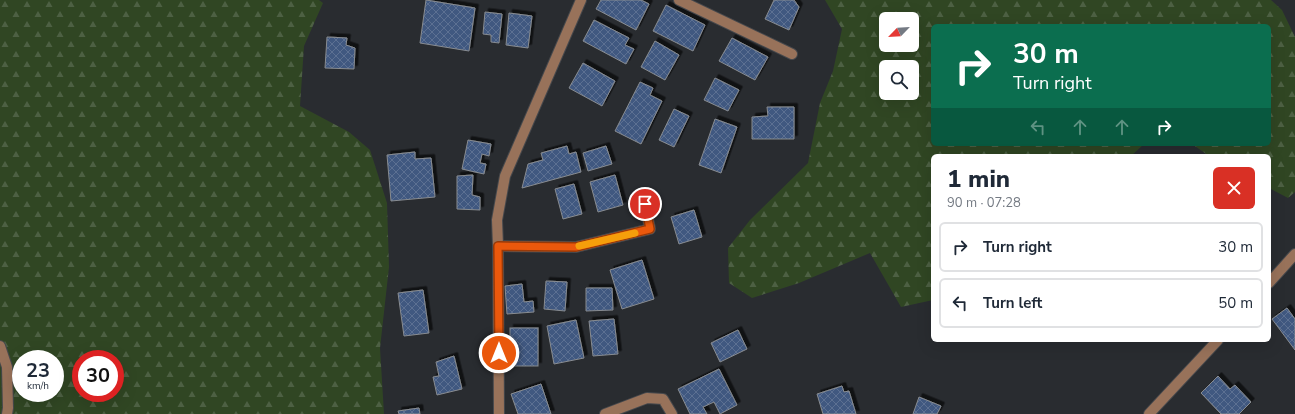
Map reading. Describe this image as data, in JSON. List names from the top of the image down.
{
  "north": "bottom left",
  "page": {
    "turn": ["30 m", "Turn right"],
    "heading": ["1 min", "90 m · 07:28"],
    "list": [
      {
        "name": "Turn right",
        "value": "30 m"
      },
      {
        "name": "Turn left",
        "value": "50 m"
      }
    ],
    "speed": "23 km/h",
    "limit": "30"
  }
}
